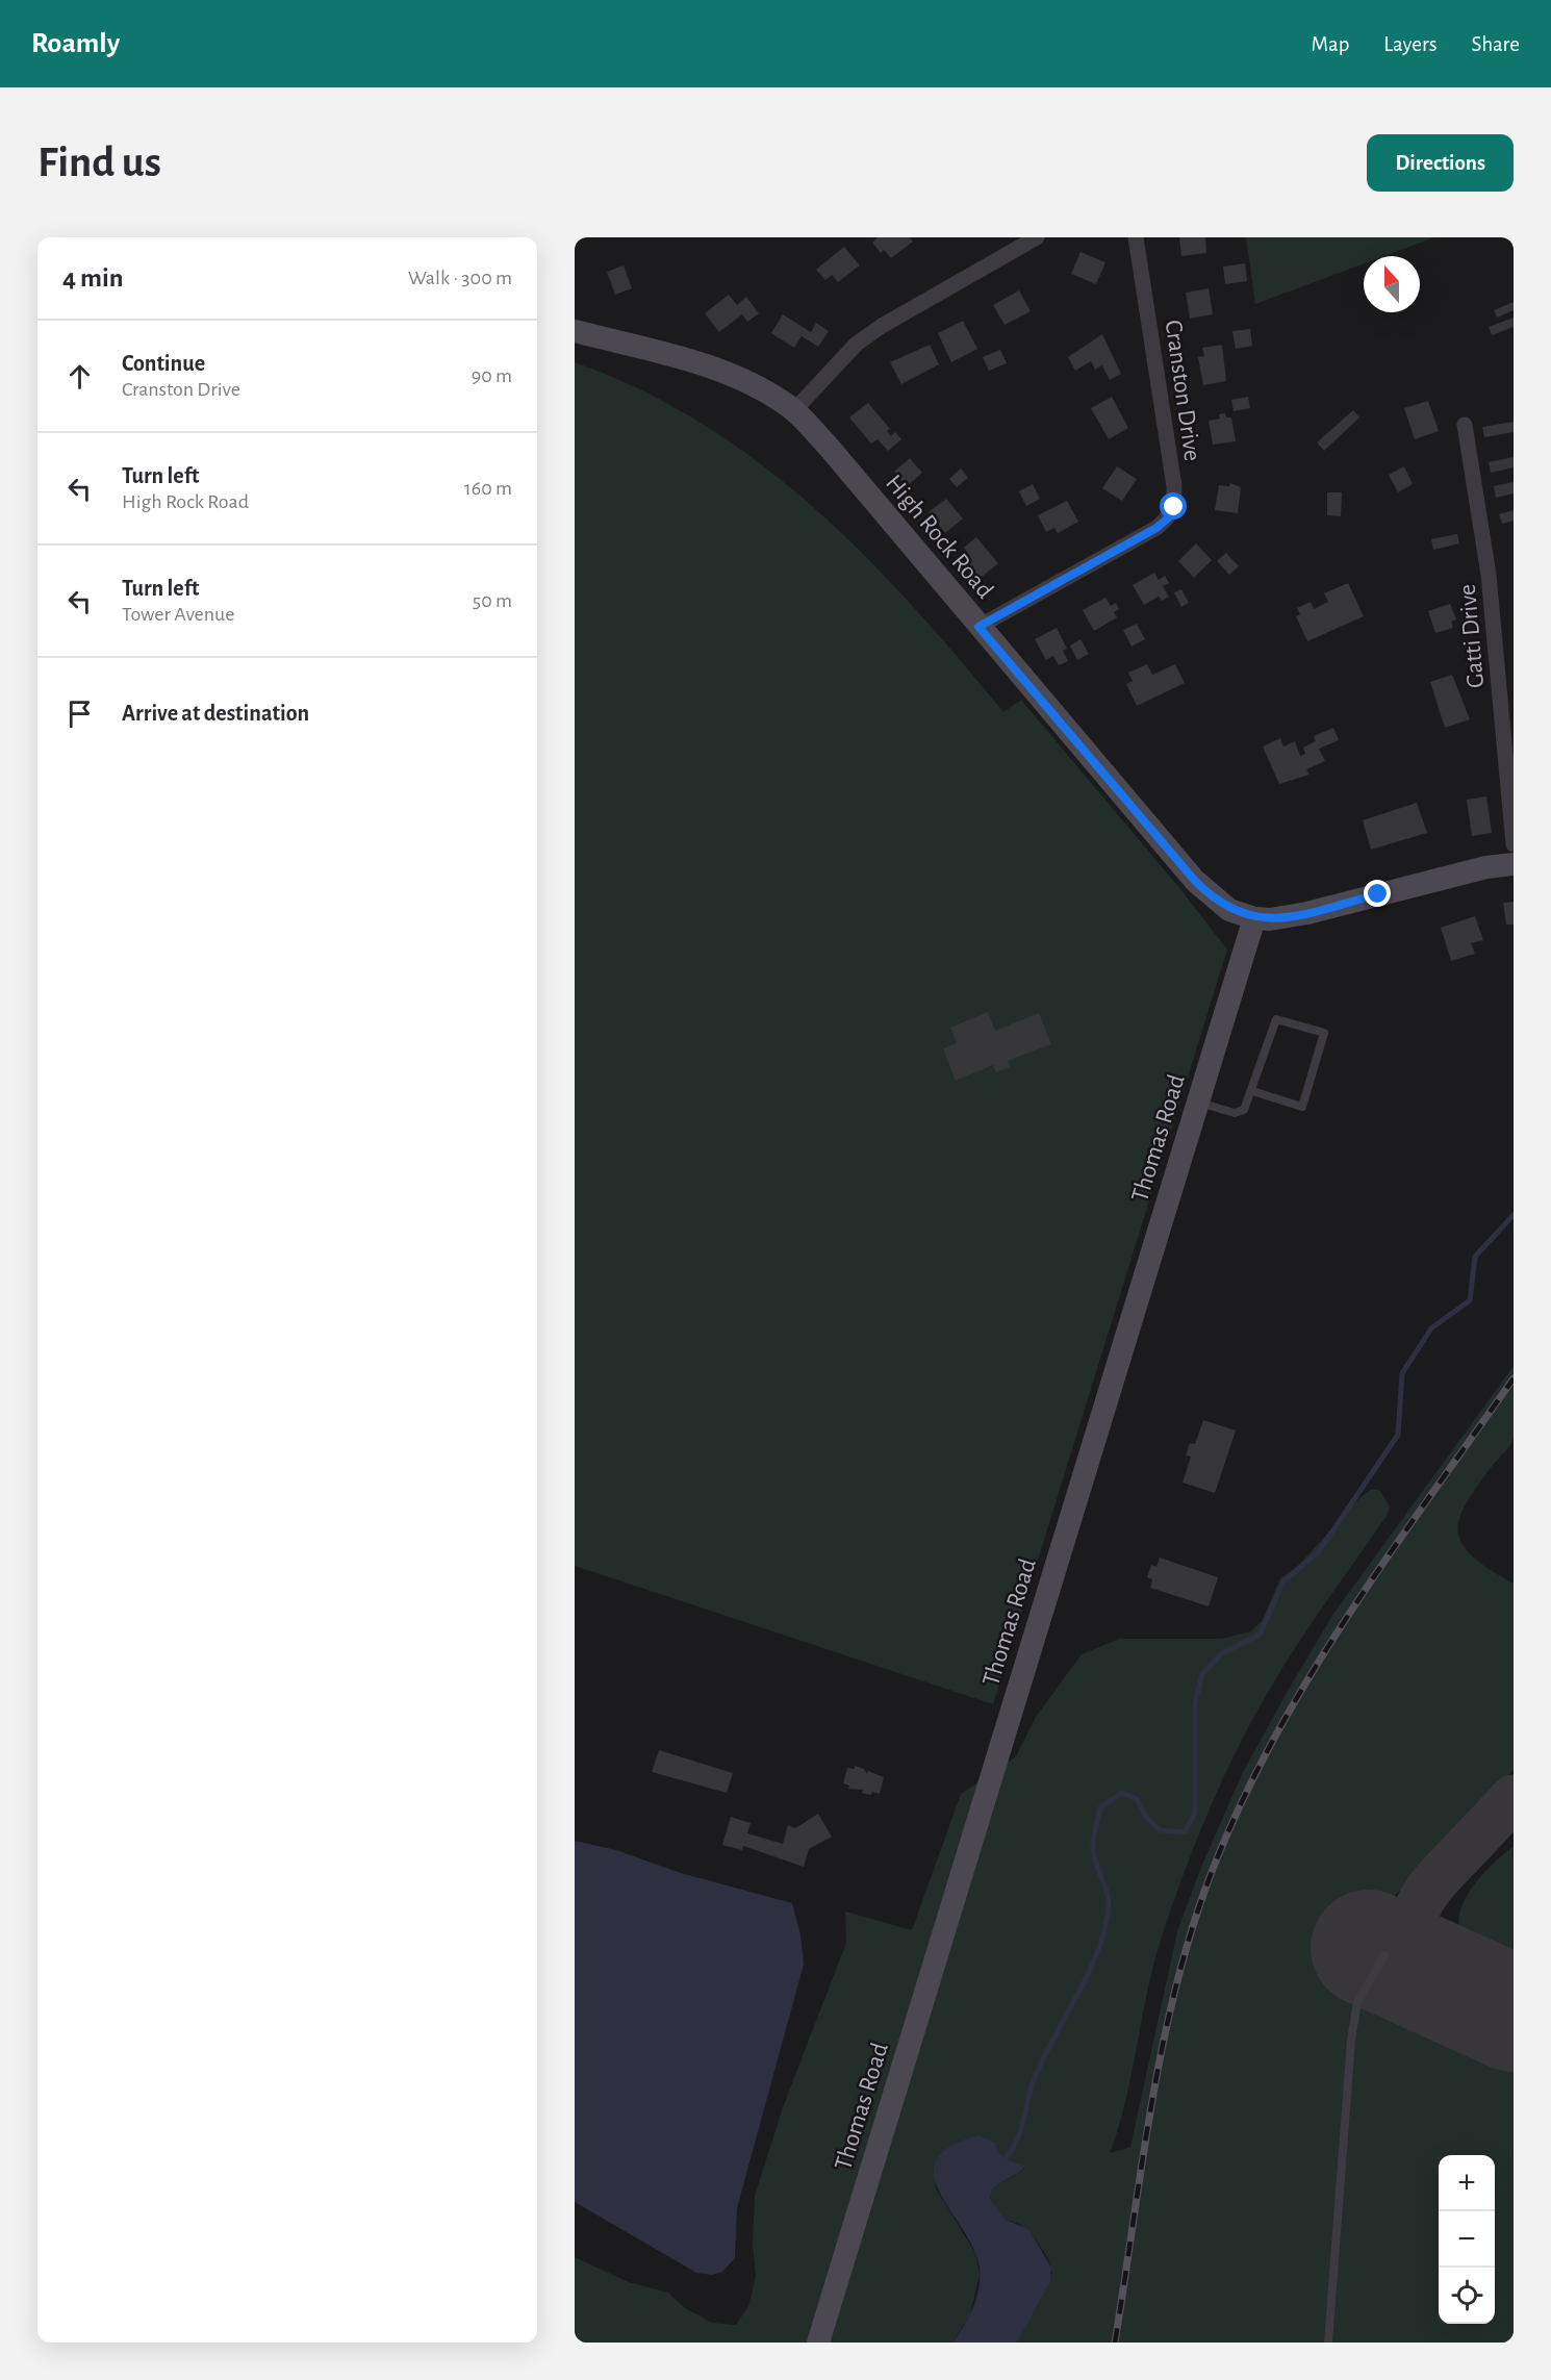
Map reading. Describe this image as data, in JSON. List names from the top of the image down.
{
  "streets": {
    "main road": ["High Rock Road", "Thomas Road"],
    "street": ["Cranston Drive", "Gatti Drive"]
  },
  "crossings": [
    ["Cranston Drive", "High Rock Road"],
    ["High Rock Road", "Thomas Road"]
  ],
  "north": "top",
  "page": {
    "header": "Roamly",
    "nav": ["Map", "Layers", "Share"],
    "buttons": "Directions",
    "title": "Find us",
    "heading": ["4 min", "Walk · 300 m"],
    "list": [
      ["Continue", "Cranston Drive", "90 m"],
      ["Turn left", "High Rock Road", "160 m"],
      ["Turn left", "Tower Avenue", "50 m"],
      "Arrive at destination"
    ],
    "map_buttons": ["+", "−"]
  }
}
